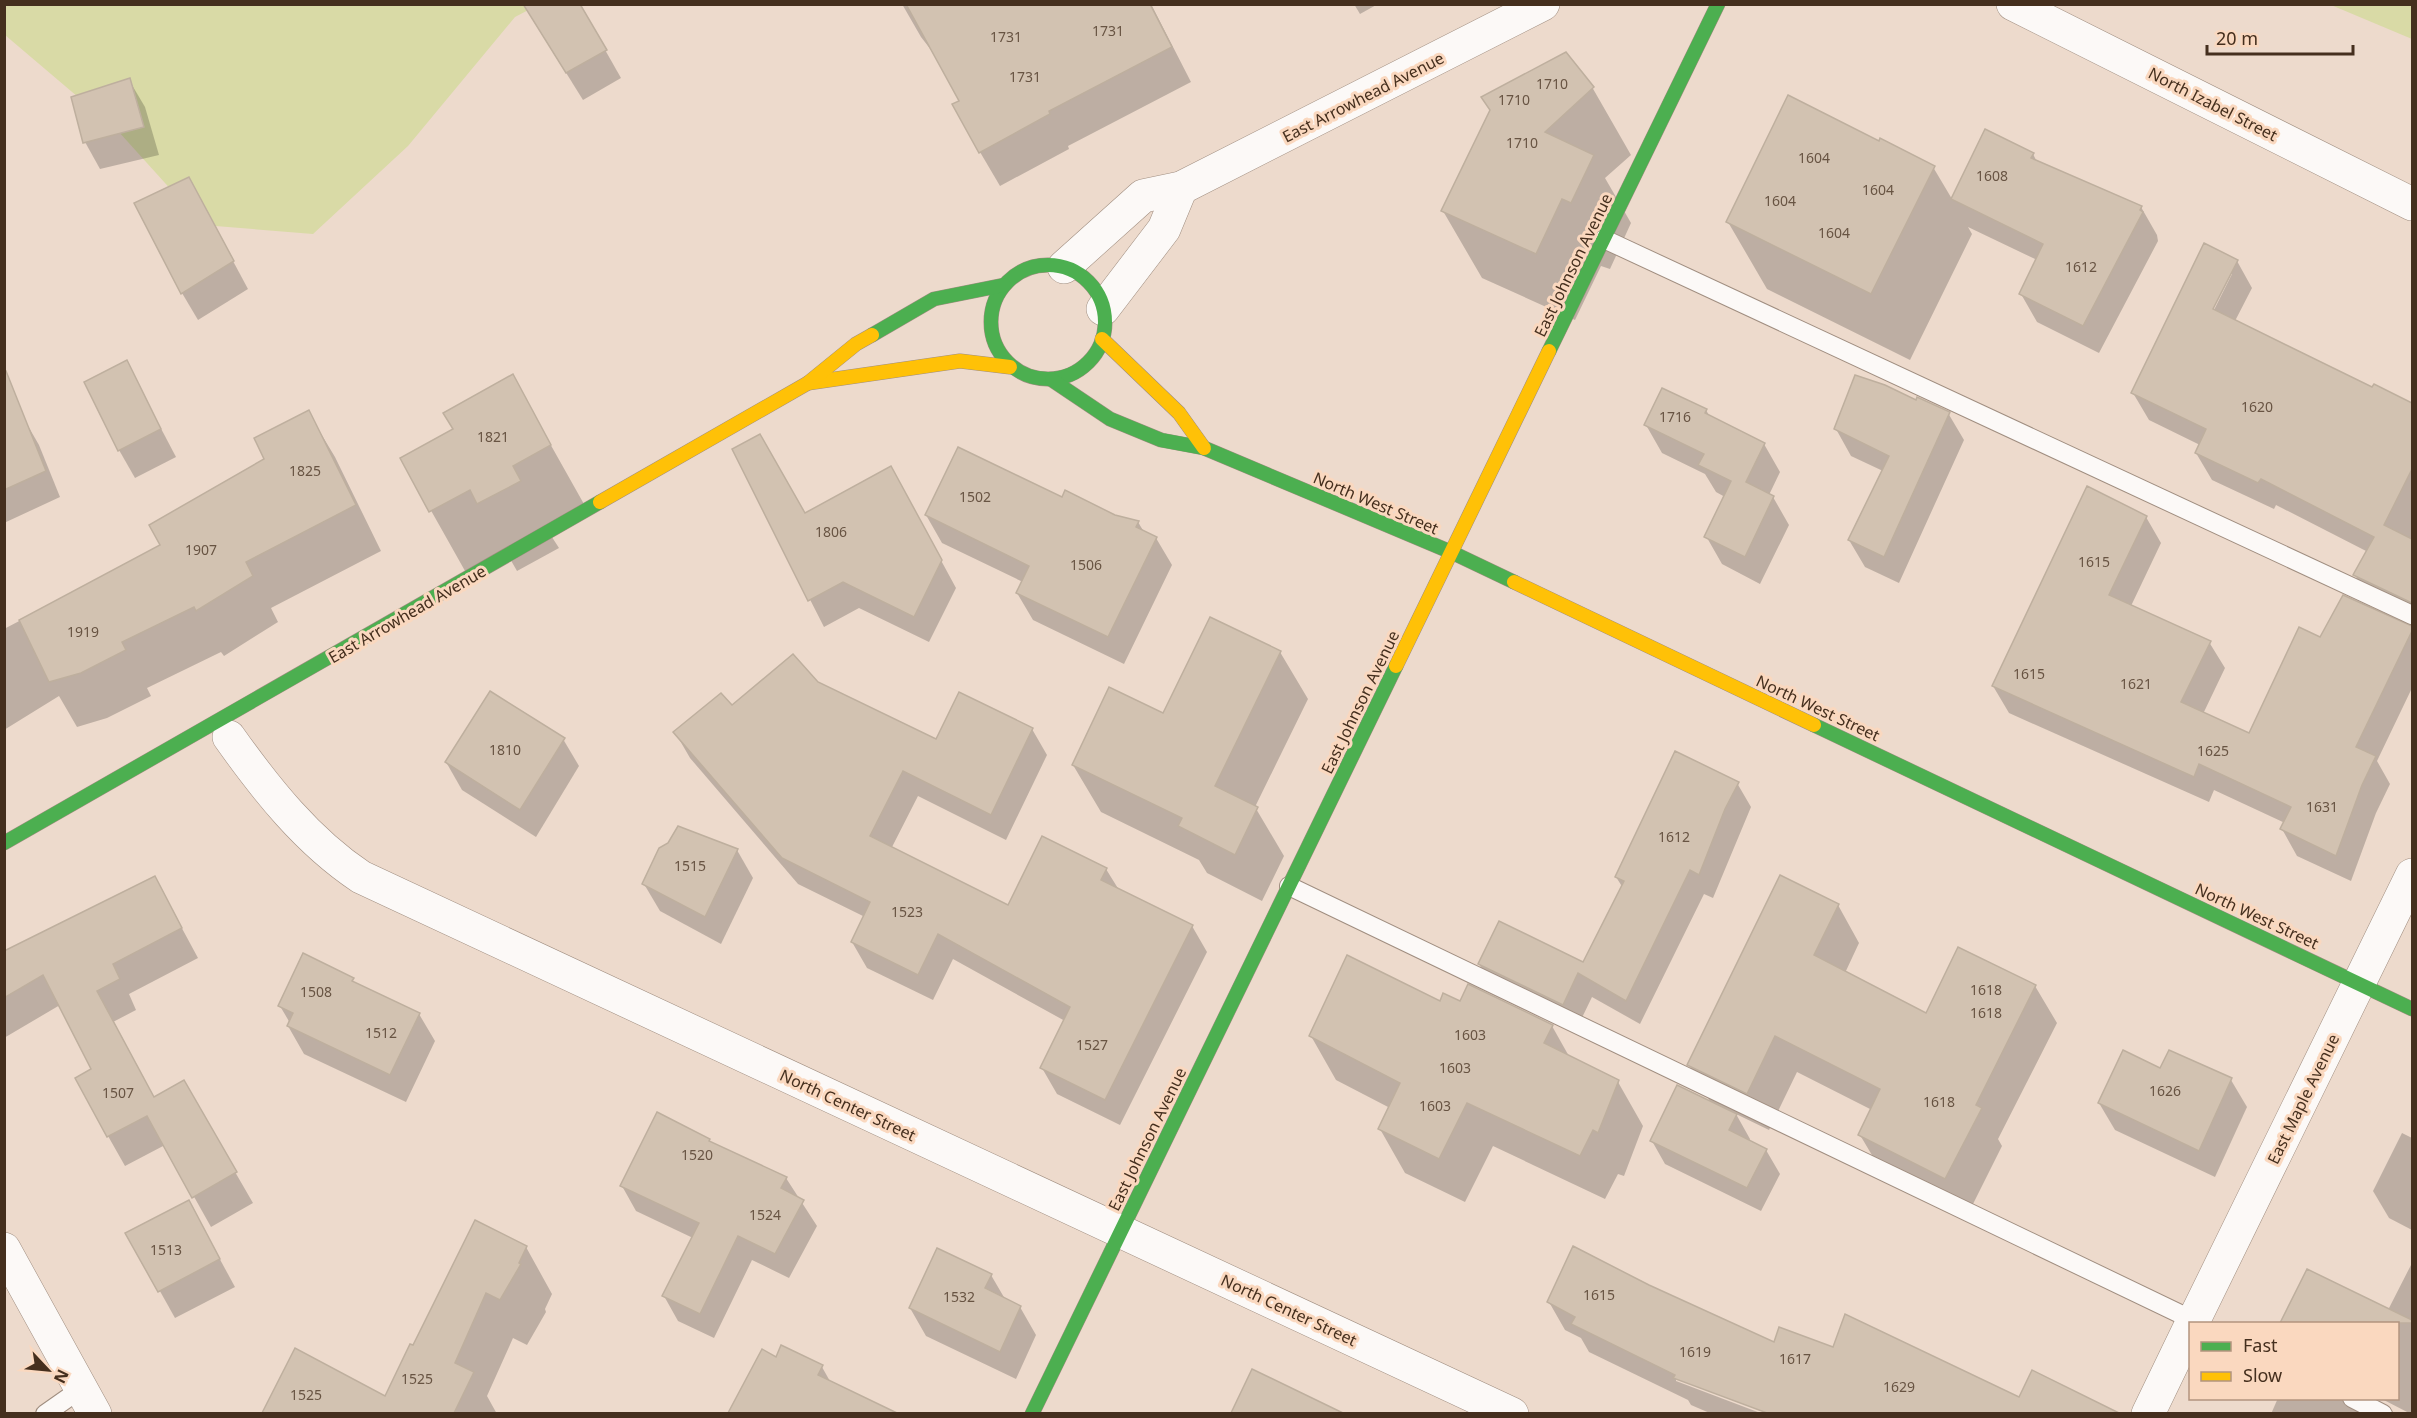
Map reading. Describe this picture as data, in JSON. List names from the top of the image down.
{
  "streets": {
    "street": [
      "East Arrowhead Avenue",
      "North Izabel Street",
      "East Johnson Avenue",
      "North West Street",
      "East Maple Avenue",
      "North Center Street"
    ]
  },
  "crossings": [
    ["East Arrowhead Avenue", "North West Street"],
    ["East Johnson Avenue", "North West Street"],
    ["East Johnson Avenue", "North Center Street"],
    ["North West Street", "East Maple Avenue"]
  ],
  "house_numbers": [
    "1731",
    "1731",
    "1731",
    "1710",
    "1710",
    "1710",
    "1604",
    "1608",
    "1604",
    "1604",
    "1604",
    "1612",
    "1620",
    "1716",
    "1821",
    "1825",
    "1502",
    "1806",
    "1907",
    "1615",
    "1506",
    "1919",
    "1615",
    "1621",
    "1810",
    "1625",
    "1631",
    "1612",
    "1515",
    "1523",
    "1618",
    "1508",
    "1618",
    "1512",
    "1603",
    "1527",
    "1603",
    "1626",
    "1507",
    "1618",
    "1603",
    "1520",
    "1524",
    "1513",
    "1615",
    "1532",
    "1619",
    "1617",
    "1525",
    "1629",
    "1525"
  ],
  "legend": ["Fast", "Slow"],
  "scale_bar": "20 m",
  "north": "bottom right"
}
